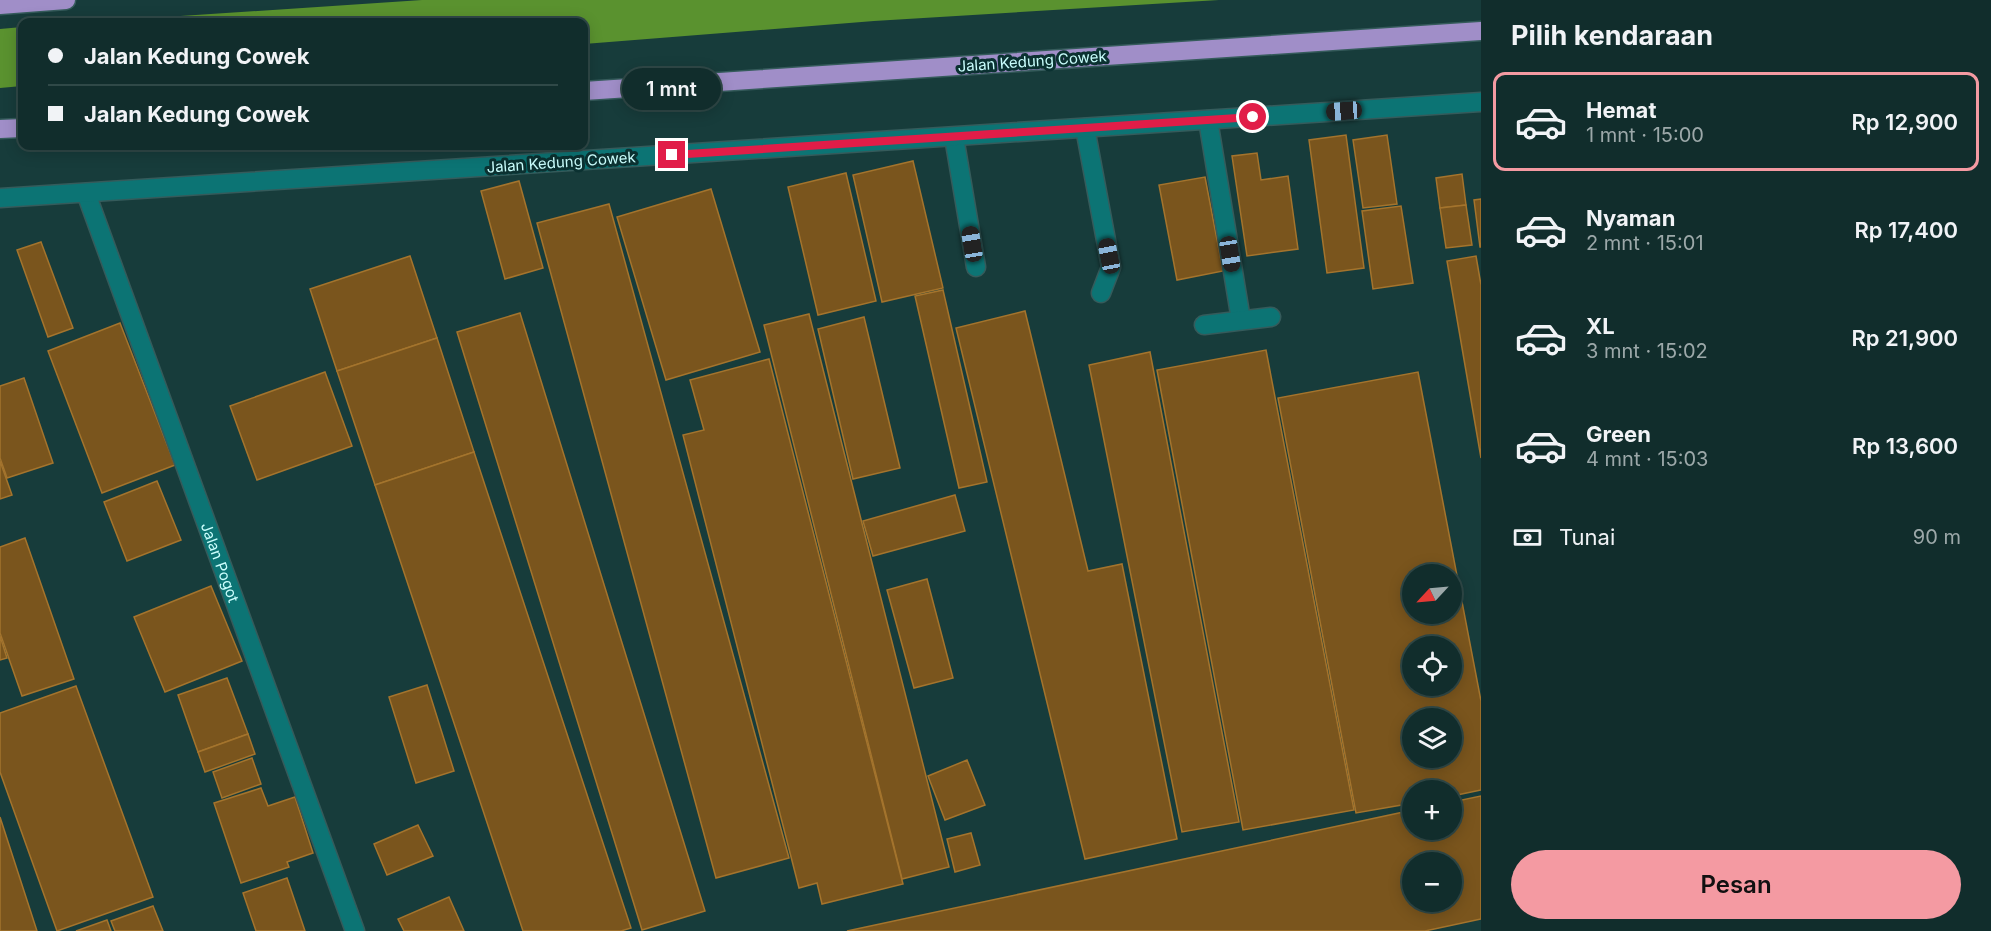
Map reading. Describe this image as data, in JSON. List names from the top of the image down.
{
  "streets": {
    "highway": ["Jalan Kedung Cowek"],
    "main road": ["Jalan Pogot"]
  },
  "crossings": [
    ["Jalan Kedung Cowek", "Jalan Pogot"]
  ],
  "north": "bottom left",
  "page": {
    "heading": "Pilih kendaraan",
    "banner": ["Jalan Kedung Cowek", "Jalan Kedung Cowek"],
    "bubble": "1 mnt",
    "list": [
      {
        "name": "Hemat",
        "note": "1 mnt · 15:00",
        "value": "Rp 12,900"
      },
      {
        "name": "Nyaman",
        "note": "2 mnt · 15:01",
        "value": "Rp 17,400"
      },
      {
        "name": "XL",
        "note": "3 mnt · 15:02",
        "value": "Rp 21,900"
      },
      {
        "name": "Green",
        "note": "4 mnt · 15:03",
        "value": "Rp 13,600"
      }
    ],
    "pay": ["Tunai", "90 m"],
    "map_buttons": ["+", "−"],
    "buttons": "Pesan"
  }
}
